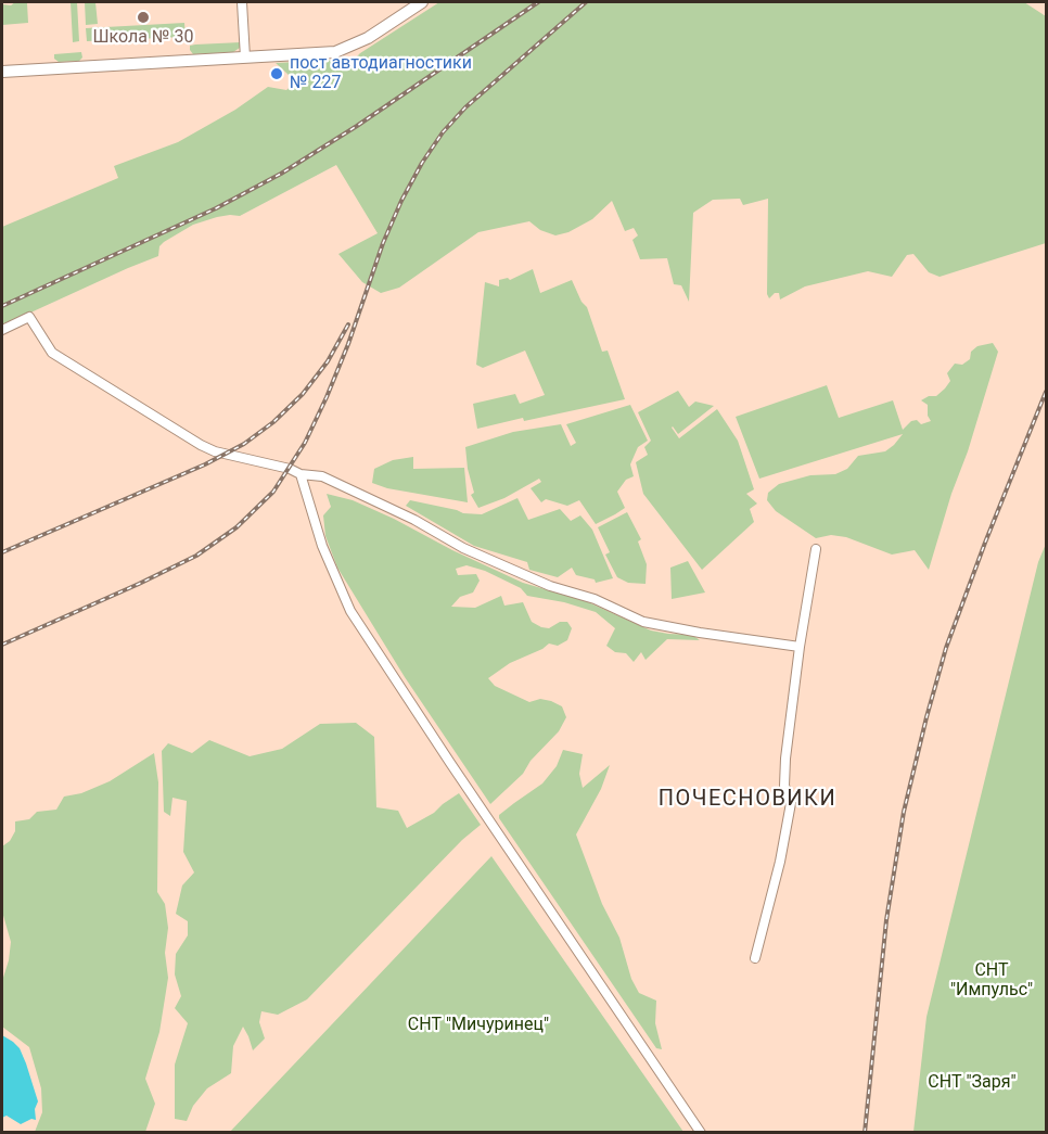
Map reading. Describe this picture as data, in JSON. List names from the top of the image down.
{
  "districts": ["ПОЧЕСНОВИКИ"],
  "parks": ["СНТ \"Импульс\"", "СНТ \"Мичуринец\"", "СНТ \"Заря\""],
  "places": ["Школа № 30", "пост автодиагностики № 227"]
}
